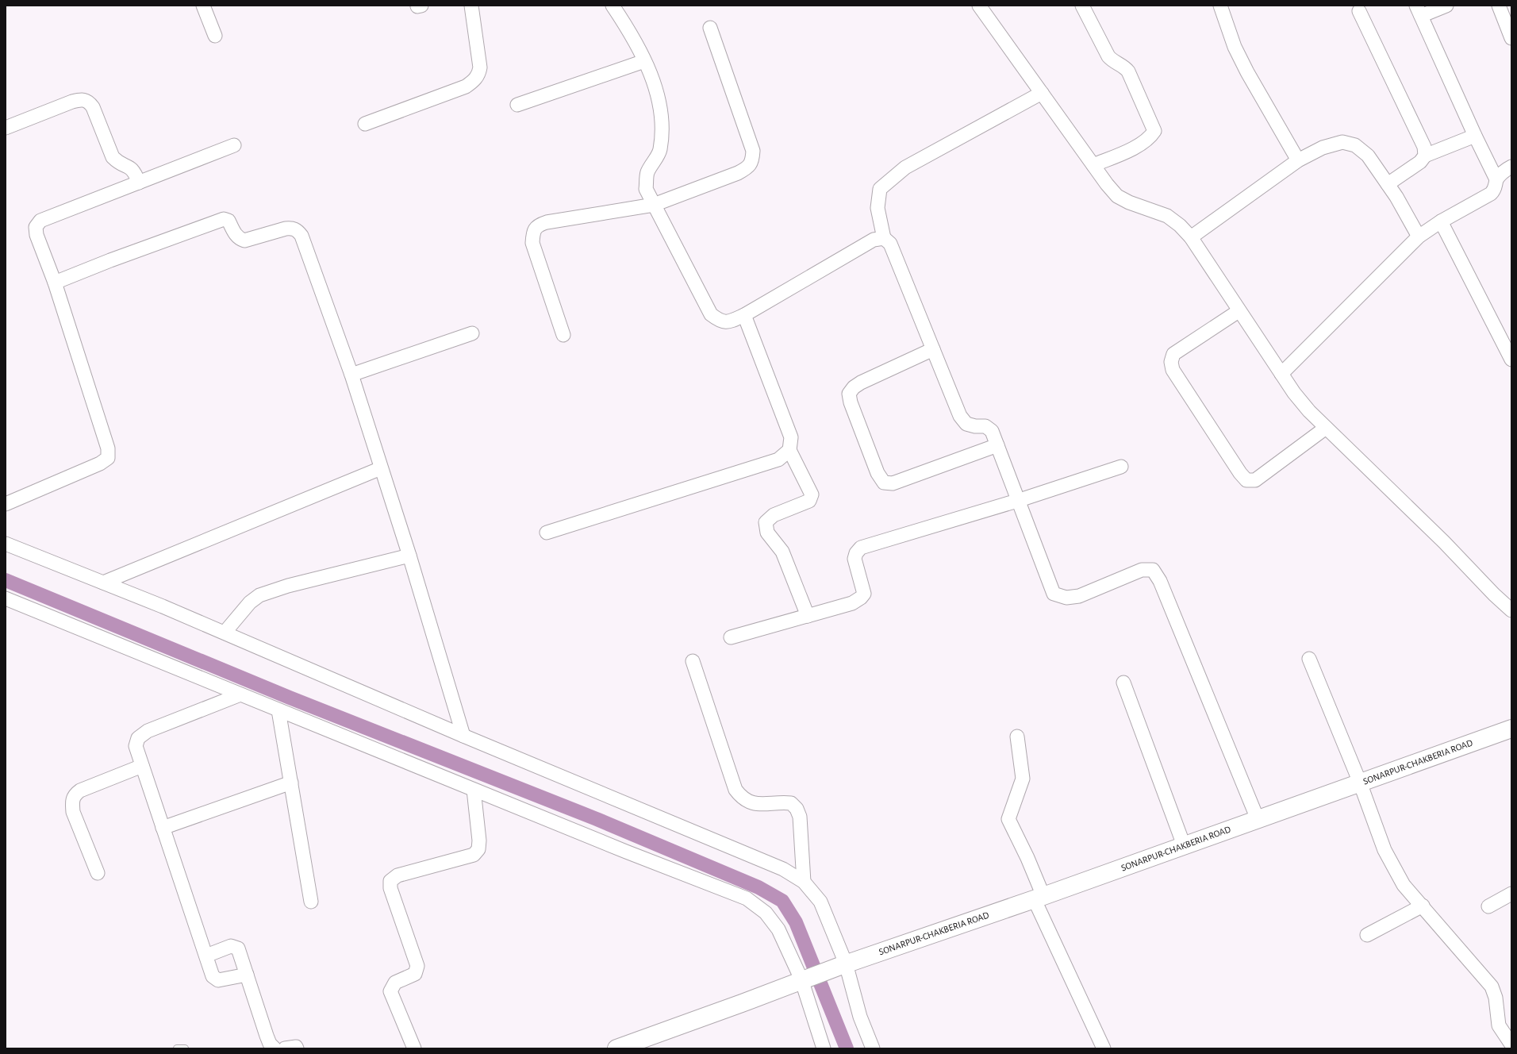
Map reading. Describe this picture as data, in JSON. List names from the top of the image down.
{
  "streets": {
    "main road": ["SONARPUR-CHAKBERIA ROAD"]
  }
}
